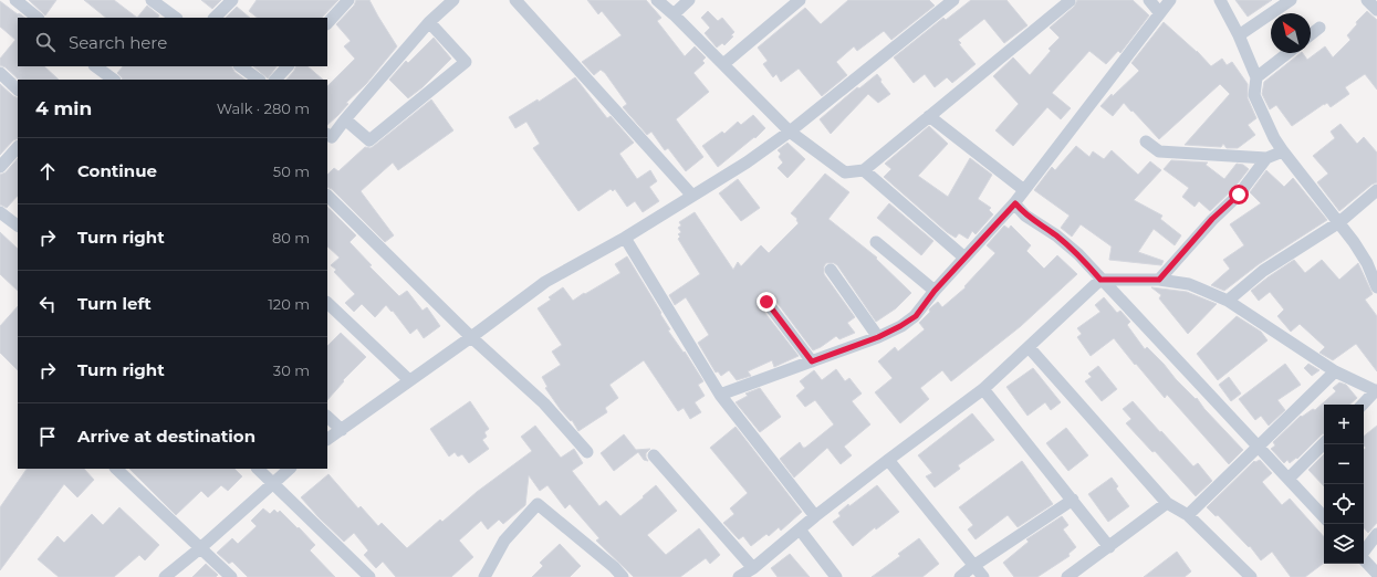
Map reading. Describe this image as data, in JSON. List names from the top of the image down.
{
  "north": "top left",
  "page": {
    "search": "Search here",
    "heading": ["4 min", "Walk · 280 m"],
    "list": [
      ["Continue", "50 m"],
      ["Turn right", "80 m"],
      ["Turn left", "120 m"],
      ["Turn right", "30 m"],
      "Arrive at destination"
    ],
    "map_buttons": ["+", "−"]
  }
}
